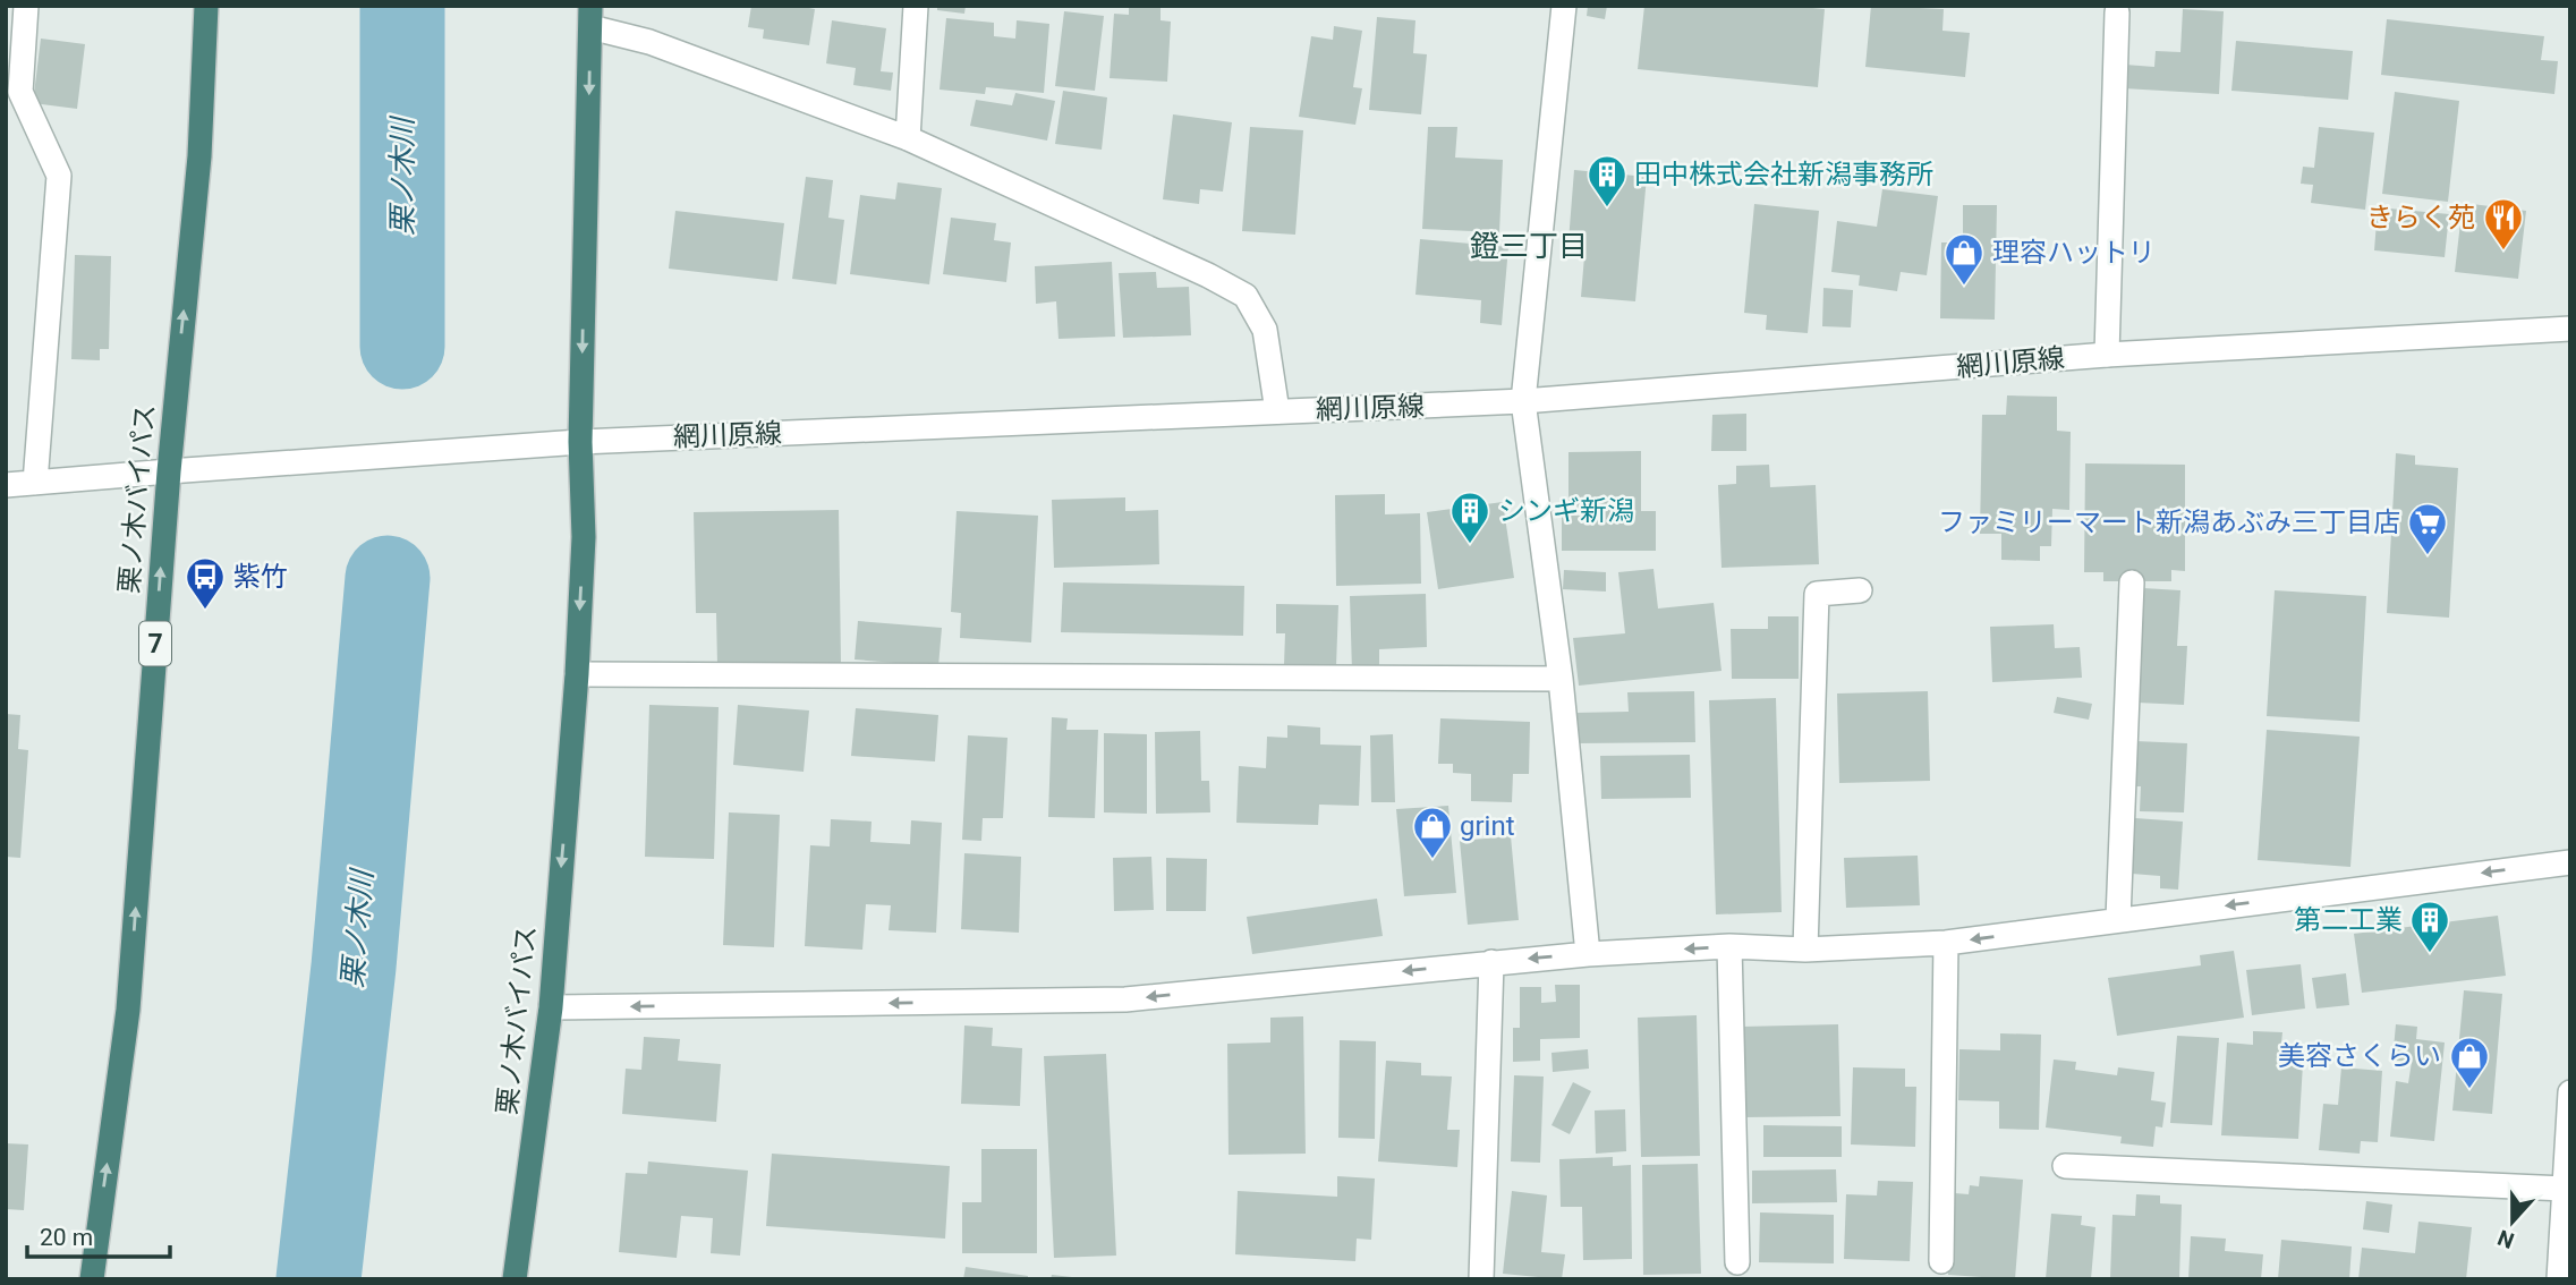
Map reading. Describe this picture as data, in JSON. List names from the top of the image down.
{
  "streets": {
    "highway": ["栗ノ木バイパス", "7"],
    "street": ["網川原線"]
  },
  "crossings": [
    ["網川原線", "栗ノ木バイパス"]
  ],
  "districts": ["鐙三丁目"],
  "water": ["栗ノ木川"],
  "places": {
    "building": ["田中株式会社新潟事務所", "シンギ新潟", "第二工業"],
    "restaurant": ["きらく苑"],
    "shop": ["理容ハットリ", "grint", "美容さくらい"],
    "supermarket": ["ファミリーマート新潟あぶみ三丁目店"],
    "bus stop": ["紫竹"]
  },
  "scale_bar": "20 m",
  "north": "bottom"
}
